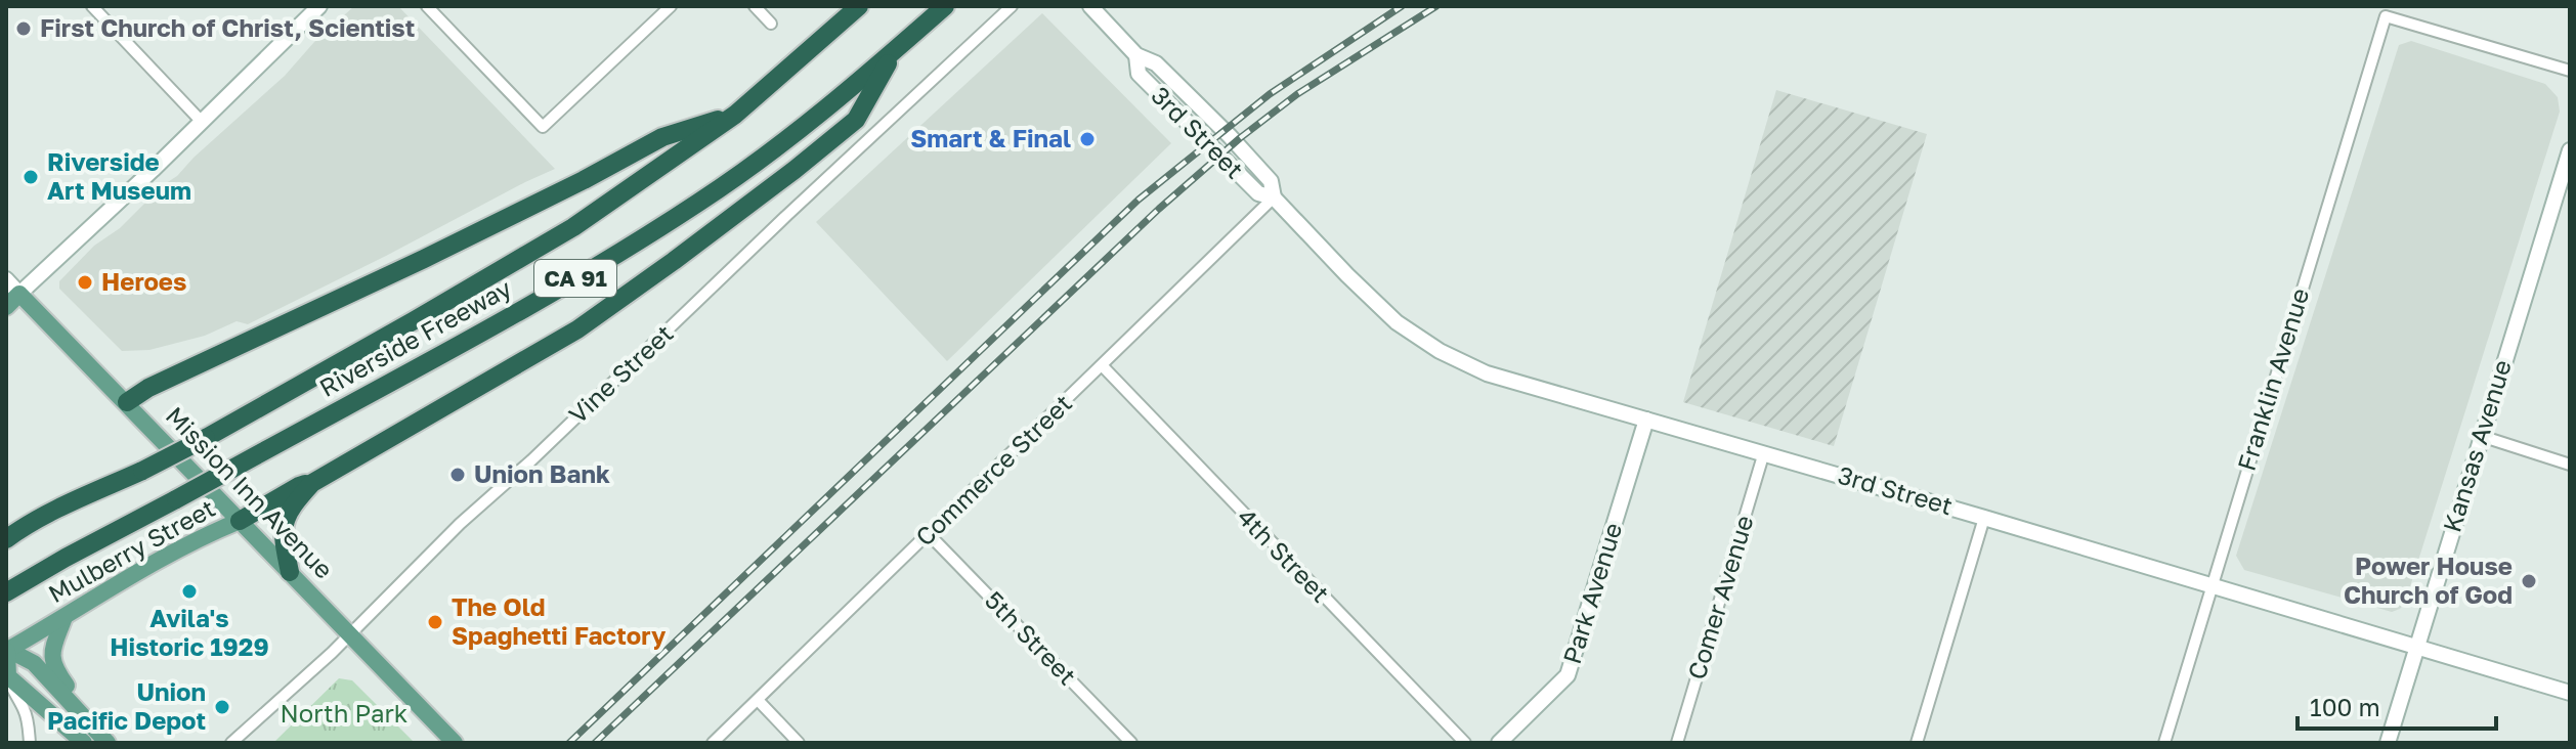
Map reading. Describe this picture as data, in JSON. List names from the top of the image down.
{
  "streets": {
    "highway": ["CA 91", "Riverside Freeway"],
    "main road": [
      "3rd Street",
      "Kansas Avenue",
      "Mission Inn Avenue",
      "Mulberry Street",
      "Park Avenue"
    ],
    "street": [
      "Vine Street",
      "Franklin Avenue",
      "Commerce Street",
      "4th Street",
      "Comer Avenue",
      "5th Street"
    ]
  },
  "crossings": [
    ["3rd Street", "Franklin Avenue"],
    ["3rd Street", "Kansas Avenue"],
    ["3rd Street", "Commerce Street"],
    ["3rd Street", "Park Avenue"],
    ["3rd Street", "Comer Avenue"],
    ["Vine Street", "Mission Inn Avenue"],
    ["Commerce Street", "4th Street"],
    ["Commerce Street", "5th Street"],
    ["Mission Inn Avenue", "Mulberry Street"]
  ],
  "parks": ["North Park"],
  "places": [
    "First Church of Christ, Scientist",
    "Smart & Final",
    "Riverside Art Museum",
    "Heroes",
    "Union Bank",
    "Power House Church of God",
    "Avila's Historic 1929",
    "The Old Spaghetti Factory",
    "Union Pacific Depot"
  ],
  "scale_bar": "100 m"
}
